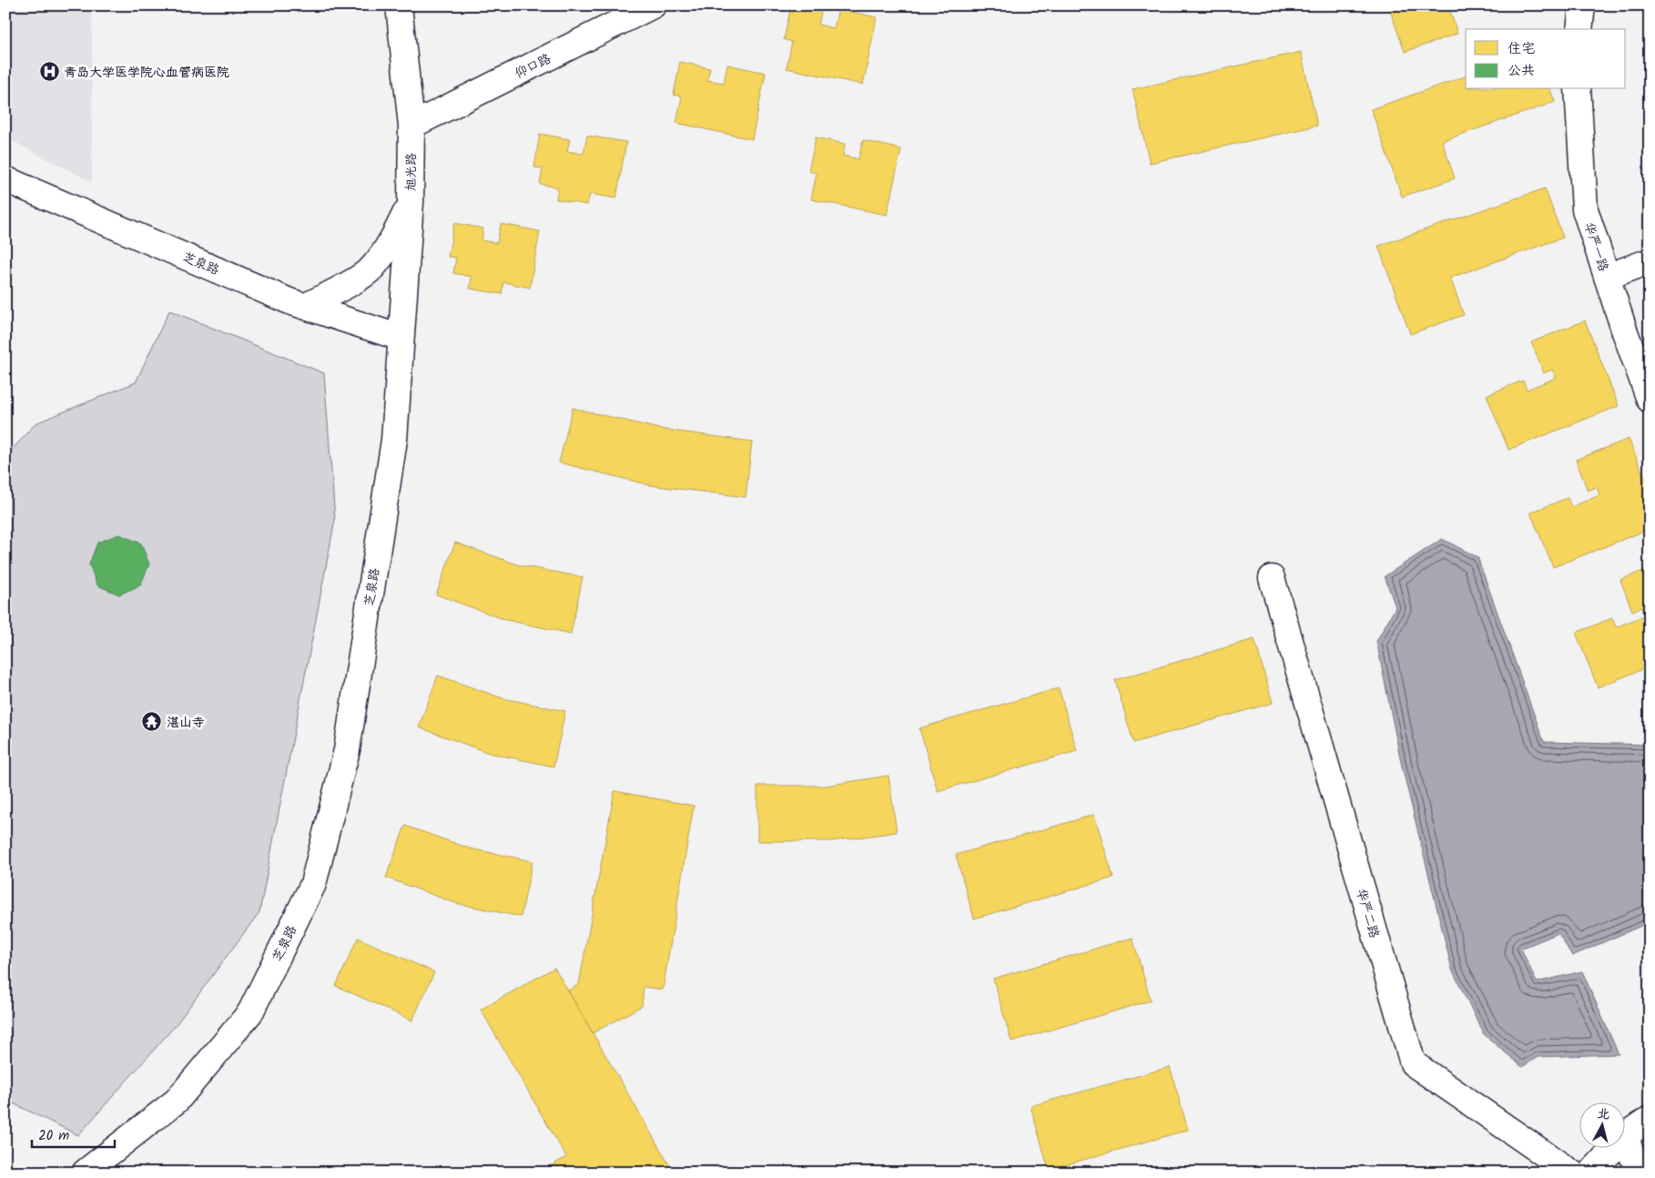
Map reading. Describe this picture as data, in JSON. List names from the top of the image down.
{
  "streets": {
    "street": [
      "仰口路",
      "旭光路",
      "华严一路",
      "芝泉路",
      "华严二路"
    ]
  },
  "crossings": [
    ["仰口路", "旭光路"],
    ["旭光路", "芝泉路"]
  ],
  "places": {
    "hospital": ["青岛大学医学院心血管病医院"],
    "temple": ["湛山寺"]
  },
  "legend": ["住宅", "公共"],
  "scale_bar": "20 m",
  "north": "top"
}
